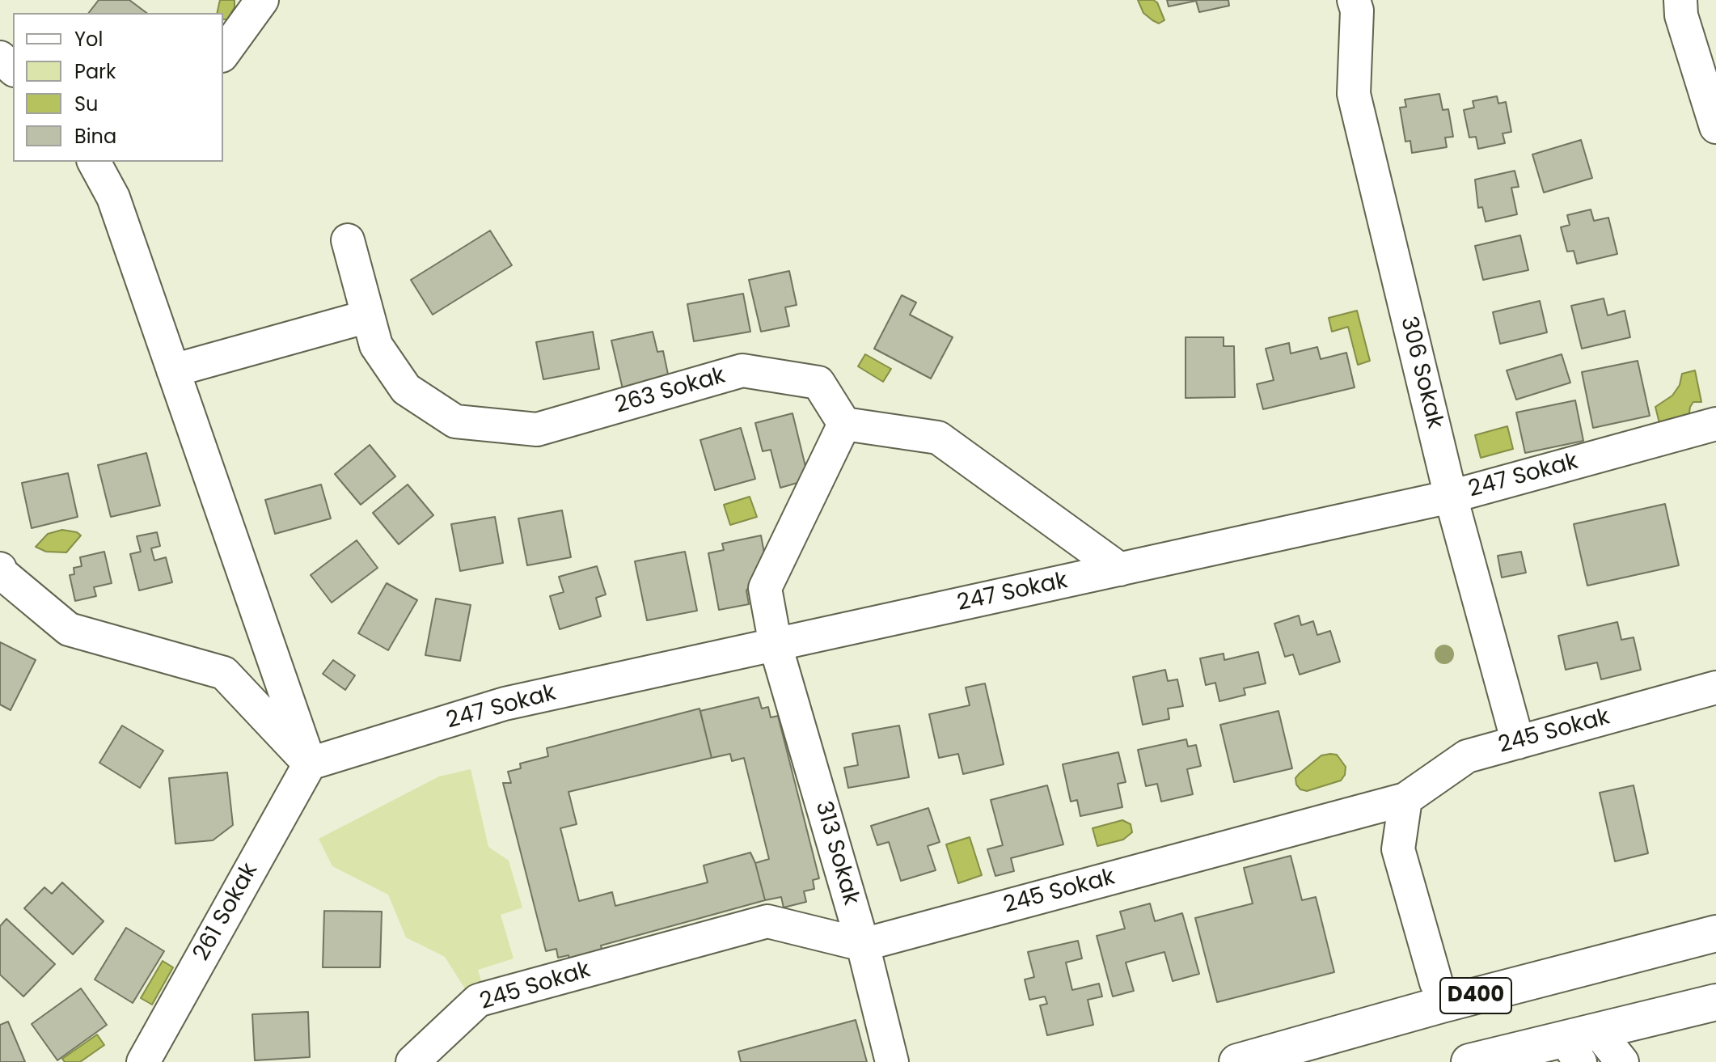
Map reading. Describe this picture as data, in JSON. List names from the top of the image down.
{
  "streets": {
    "highway": ["D400"],
    "street": [
      "306 Sokak",
      "263 Sokak",
      "247 Sokak",
      "245 Sokak",
      "313 Sokak",
      "261 Sokak"
    ]
  },
  "crossings": [
    ["306 Sokak", "247 Sokak"],
    ["306 Sokak", "245 Sokak"],
    ["247 Sokak", "313 Sokak"],
    ["247 Sokak", "261 Sokak"],
    ["245 Sokak", "313 Sokak"]
  ],
  "legend": [
    "Yol",
    "Park",
    "Su",
    "Bina"
  ]
}
